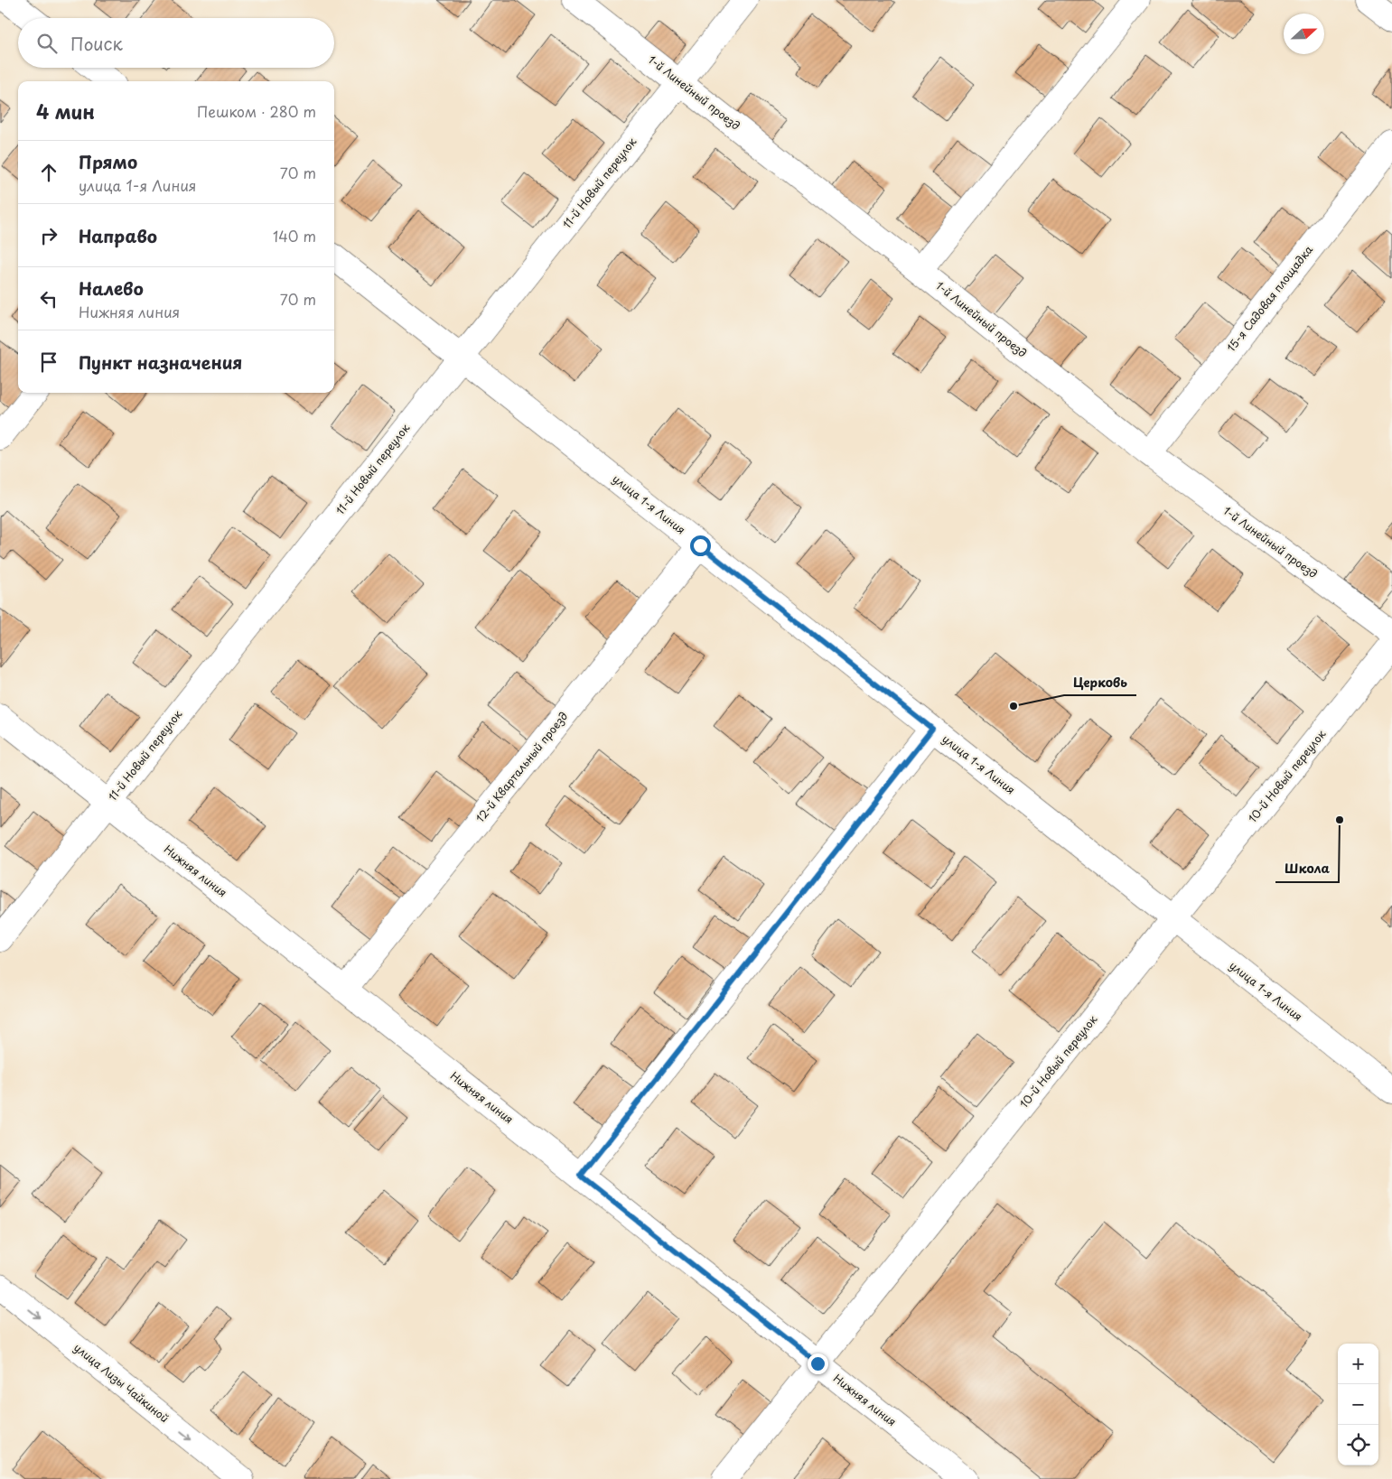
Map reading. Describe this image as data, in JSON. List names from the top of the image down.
{
  "streets": {
    "street": [
      "1-й Линейный проезд",
      "11-й Новый переулок",
      "15-я Садовая площадка",
      "улица 1-я Линия",
      "12-й Квартальный проезд",
      "10-й Новый переулок",
      "Нижняя линия",
      "улица Лизы Чайкиной"
    ]
  },
  "crossings": [
    ["1-й Линейный проезд", "11-й Новый переулок"],
    ["1-й Линейный проезд", "15-я Садовая площадка"],
    ["11-й Новый переулок", "улица 1-я Линия"],
    ["11-й Новый переулок", "Нижняя линия"],
    ["улица 1-я Линия", "12-й Квартальный проезд"],
    ["улица 1-я Линия", "10-й Новый переулок"],
    ["12-й Квартальный проезд", "Нижняя линия"],
    ["10-й Новый переулок", "Нижняя линия"]
  ],
  "one_way": ["улица Лизы Чайкиной"],
  "places": ["Церковь", "Школа"],
  "north": "right",
  "page": {
    "search": "Поиск",
    "heading": ["4 мин", "Пешком · 280 m"],
    "list": [
      ["Прямо", "улица 1-я Линия", "70 m"],
      ["Направо", "140 m"],
      ["Налево", "Нижняя линия", "70 m"],
      "Пункт назначения"
    ],
    "map_buttons": ["+", "−"]
  }
}
